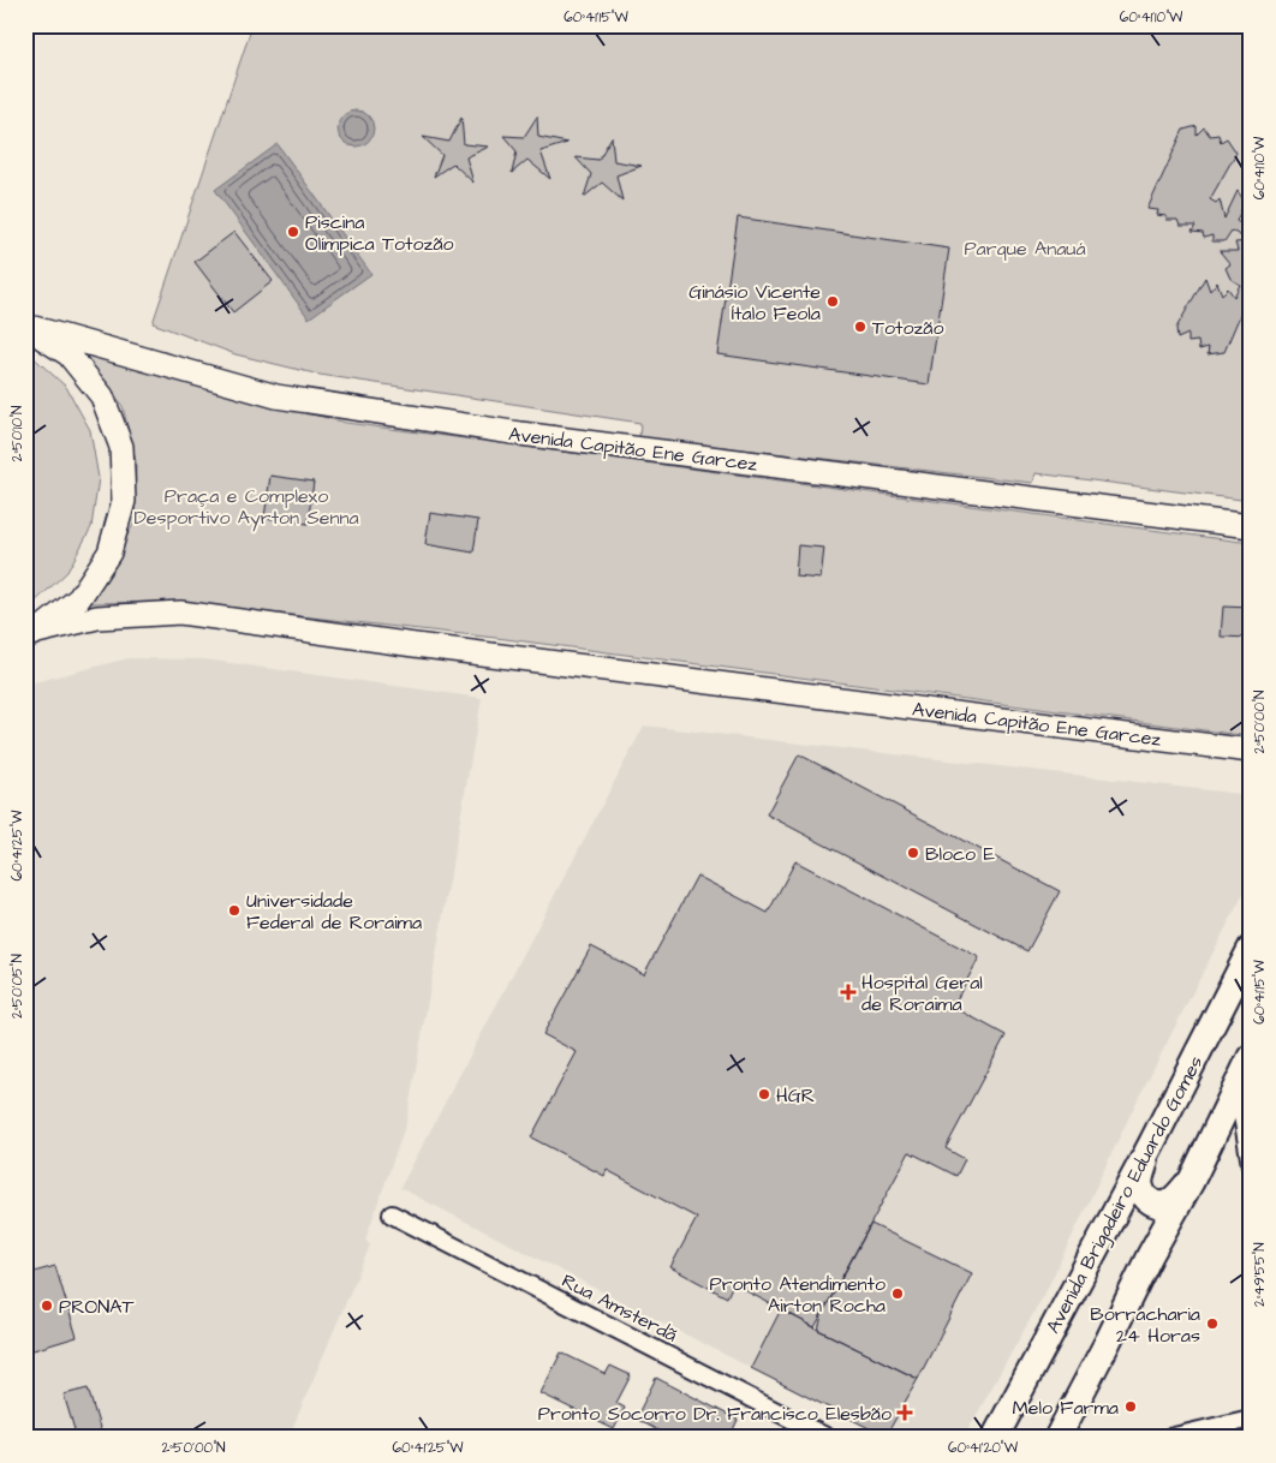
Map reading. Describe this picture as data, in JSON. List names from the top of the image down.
{
  "streets": {
    "main road": ["Avenida Brigadeiro Eduardo Gomes"],
    "street": ["Avenida Capitão Ene Garcez", "Rua Amsterdã"]
  },
  "parks": ["Parque Anauá", "Praça e Complexo Desportivo Ayrton Senna"],
  "places": {
    "other": [
      "Piscina Olímpica Totozão",
      "Ginásio Vicente Ítalo Feola",
      "Totozão",
      "Bloco E",
      "Universidade Federal de Roraima",
      "HGR",
      "Pronto Atendimento Airton Rocha",
      "PRONAT",
      "Borracharia 24 Horas",
      "Melo Farma"
    ],
    "health": ["Hospital Geral de Roraima", "Pronto Socorro Dr. Francisco Elesbão"]
  },
  "coordinates": [
    "60°41'15\"W",
    "60°41'10\"W",
    "2°50'10\"N",
    "2°50'00\"N",
    "60°41'25\"W",
    "2°50'05\"N",
    "2°49'55\"N",
    "60°41'20\"W"
  ]
}
